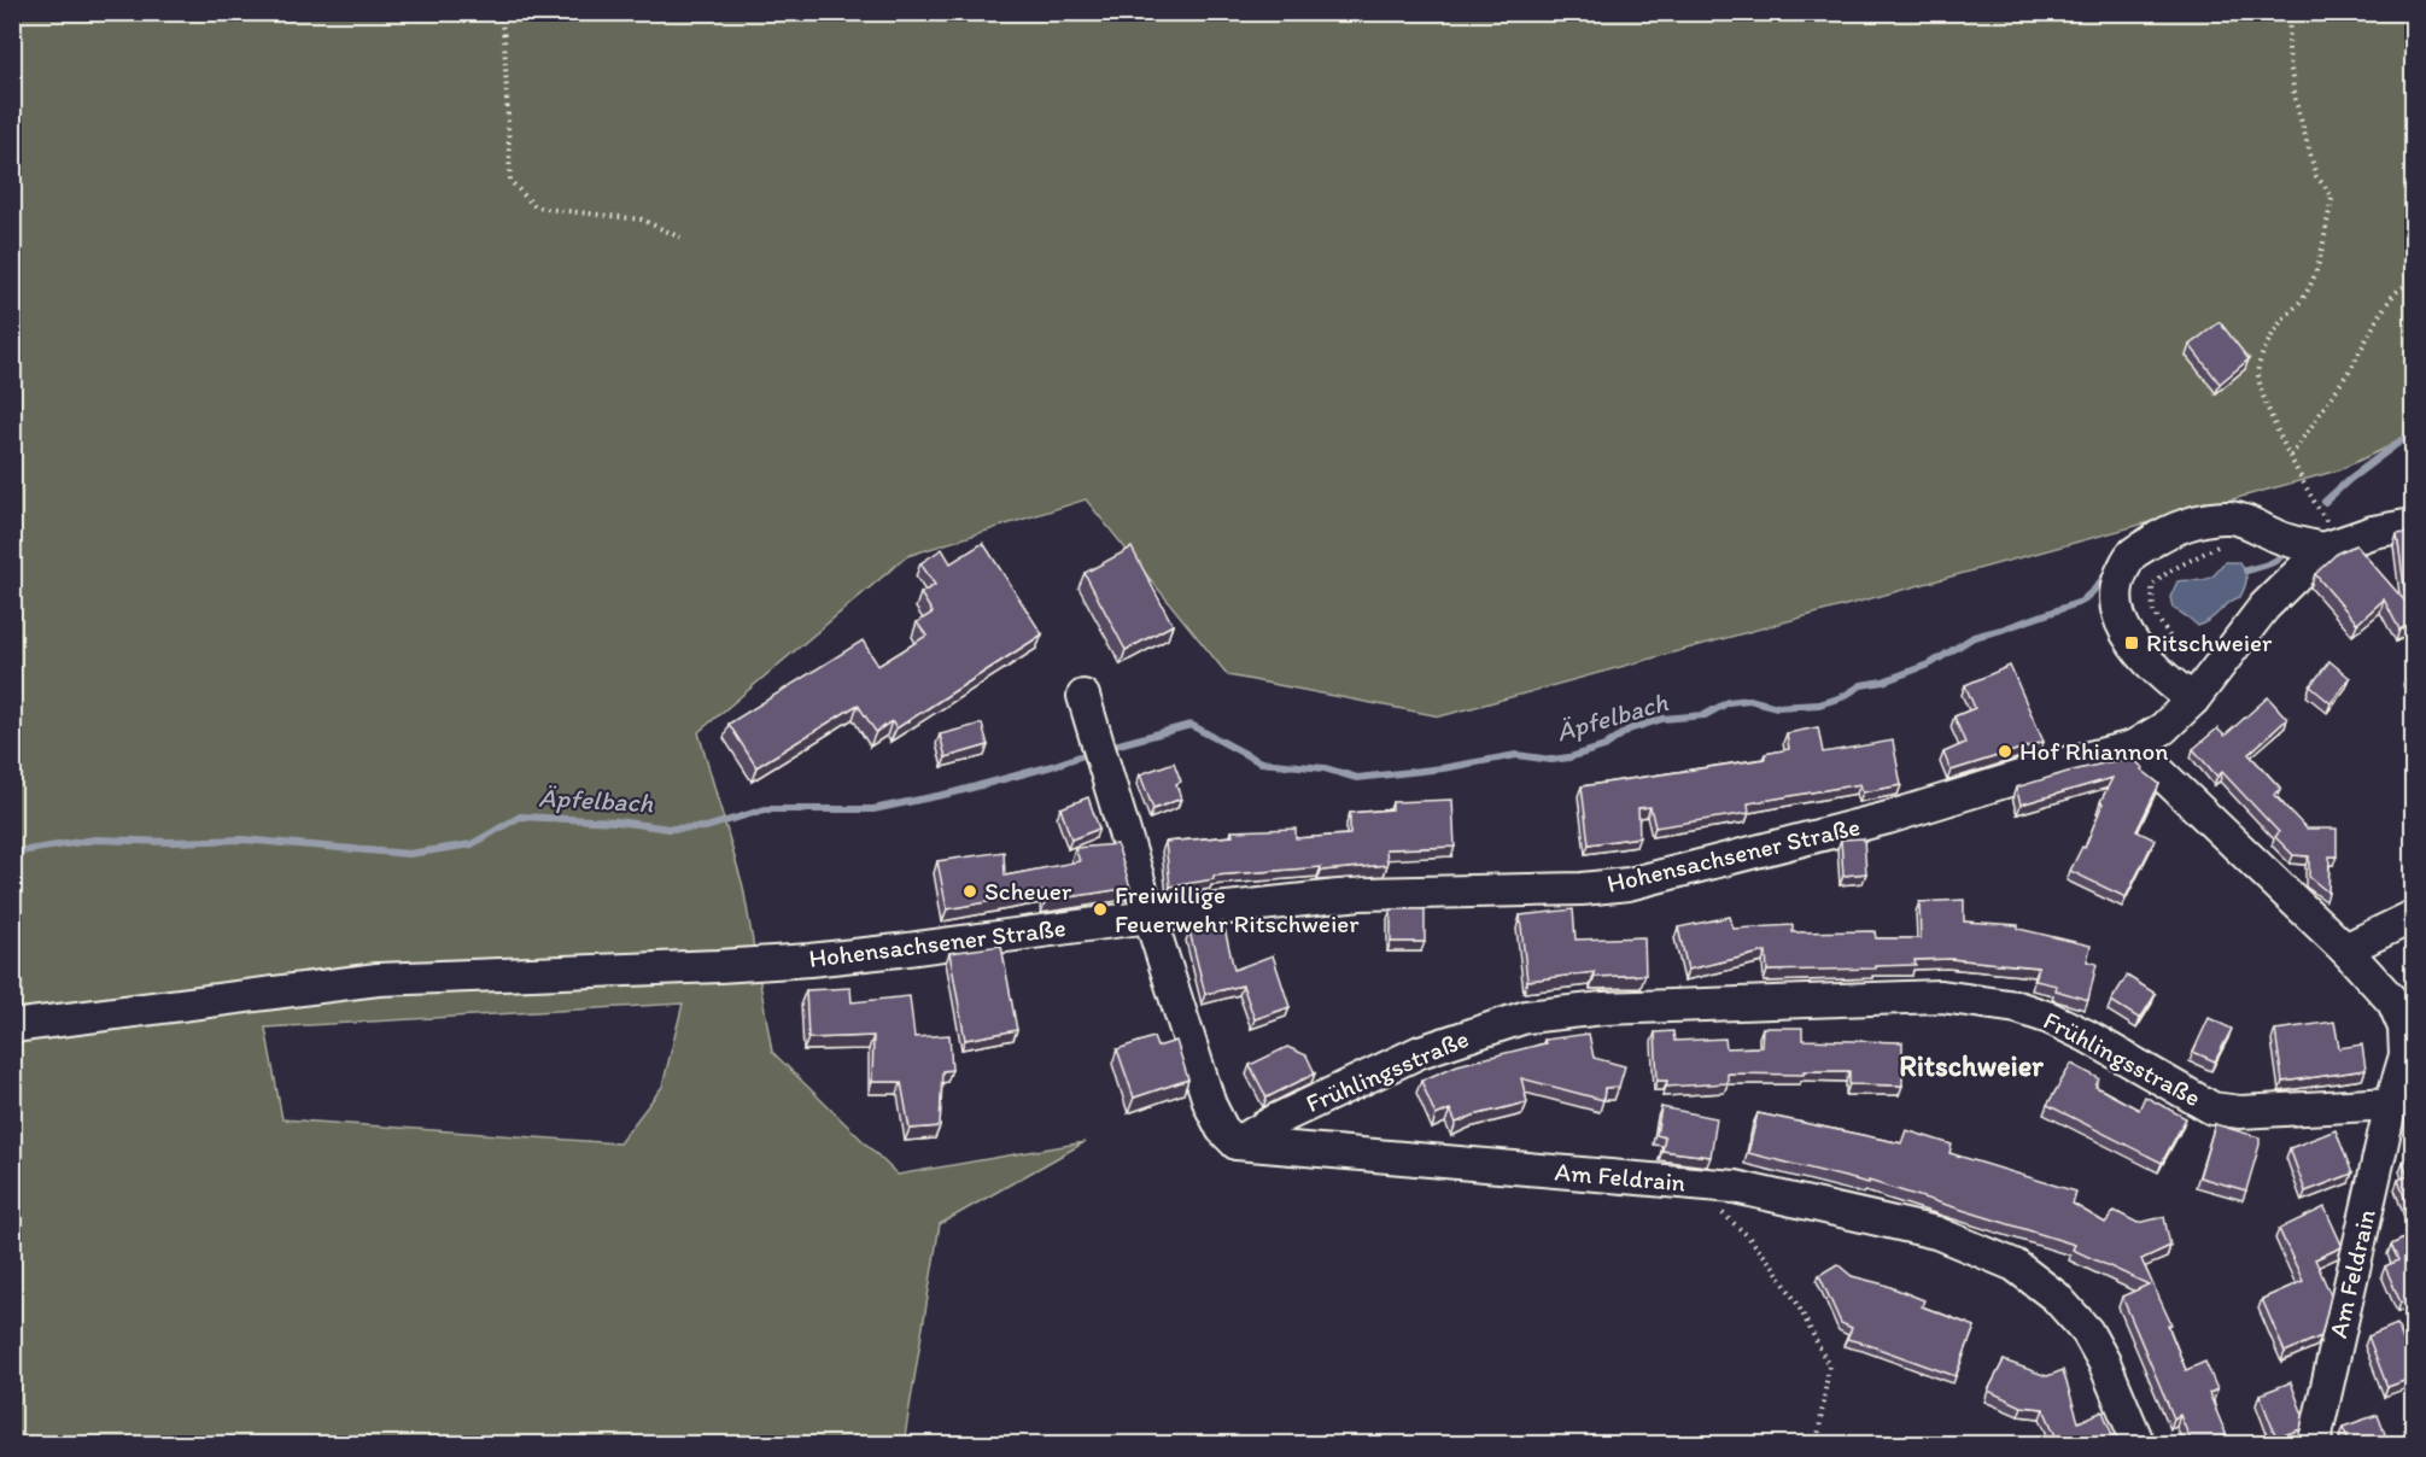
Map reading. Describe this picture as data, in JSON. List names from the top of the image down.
{
  "streets": {
    "street": ["Hohensachsener Straße", "Frühlingsstraße", "Am Feldrain"]
  },
  "crossings": [
    ["Frühlingsstraße", "Am Feldrain"]
  ],
  "districts": ["Ritschweier"],
  "water": ["Äpfelbach"],
  "places": {
    "transit": ["Ritschweier"],
    "other": ["Hof Rhiannon", "Scheuer", "Freiwillige Feuerwehr Ritschweier"]
  }
}
